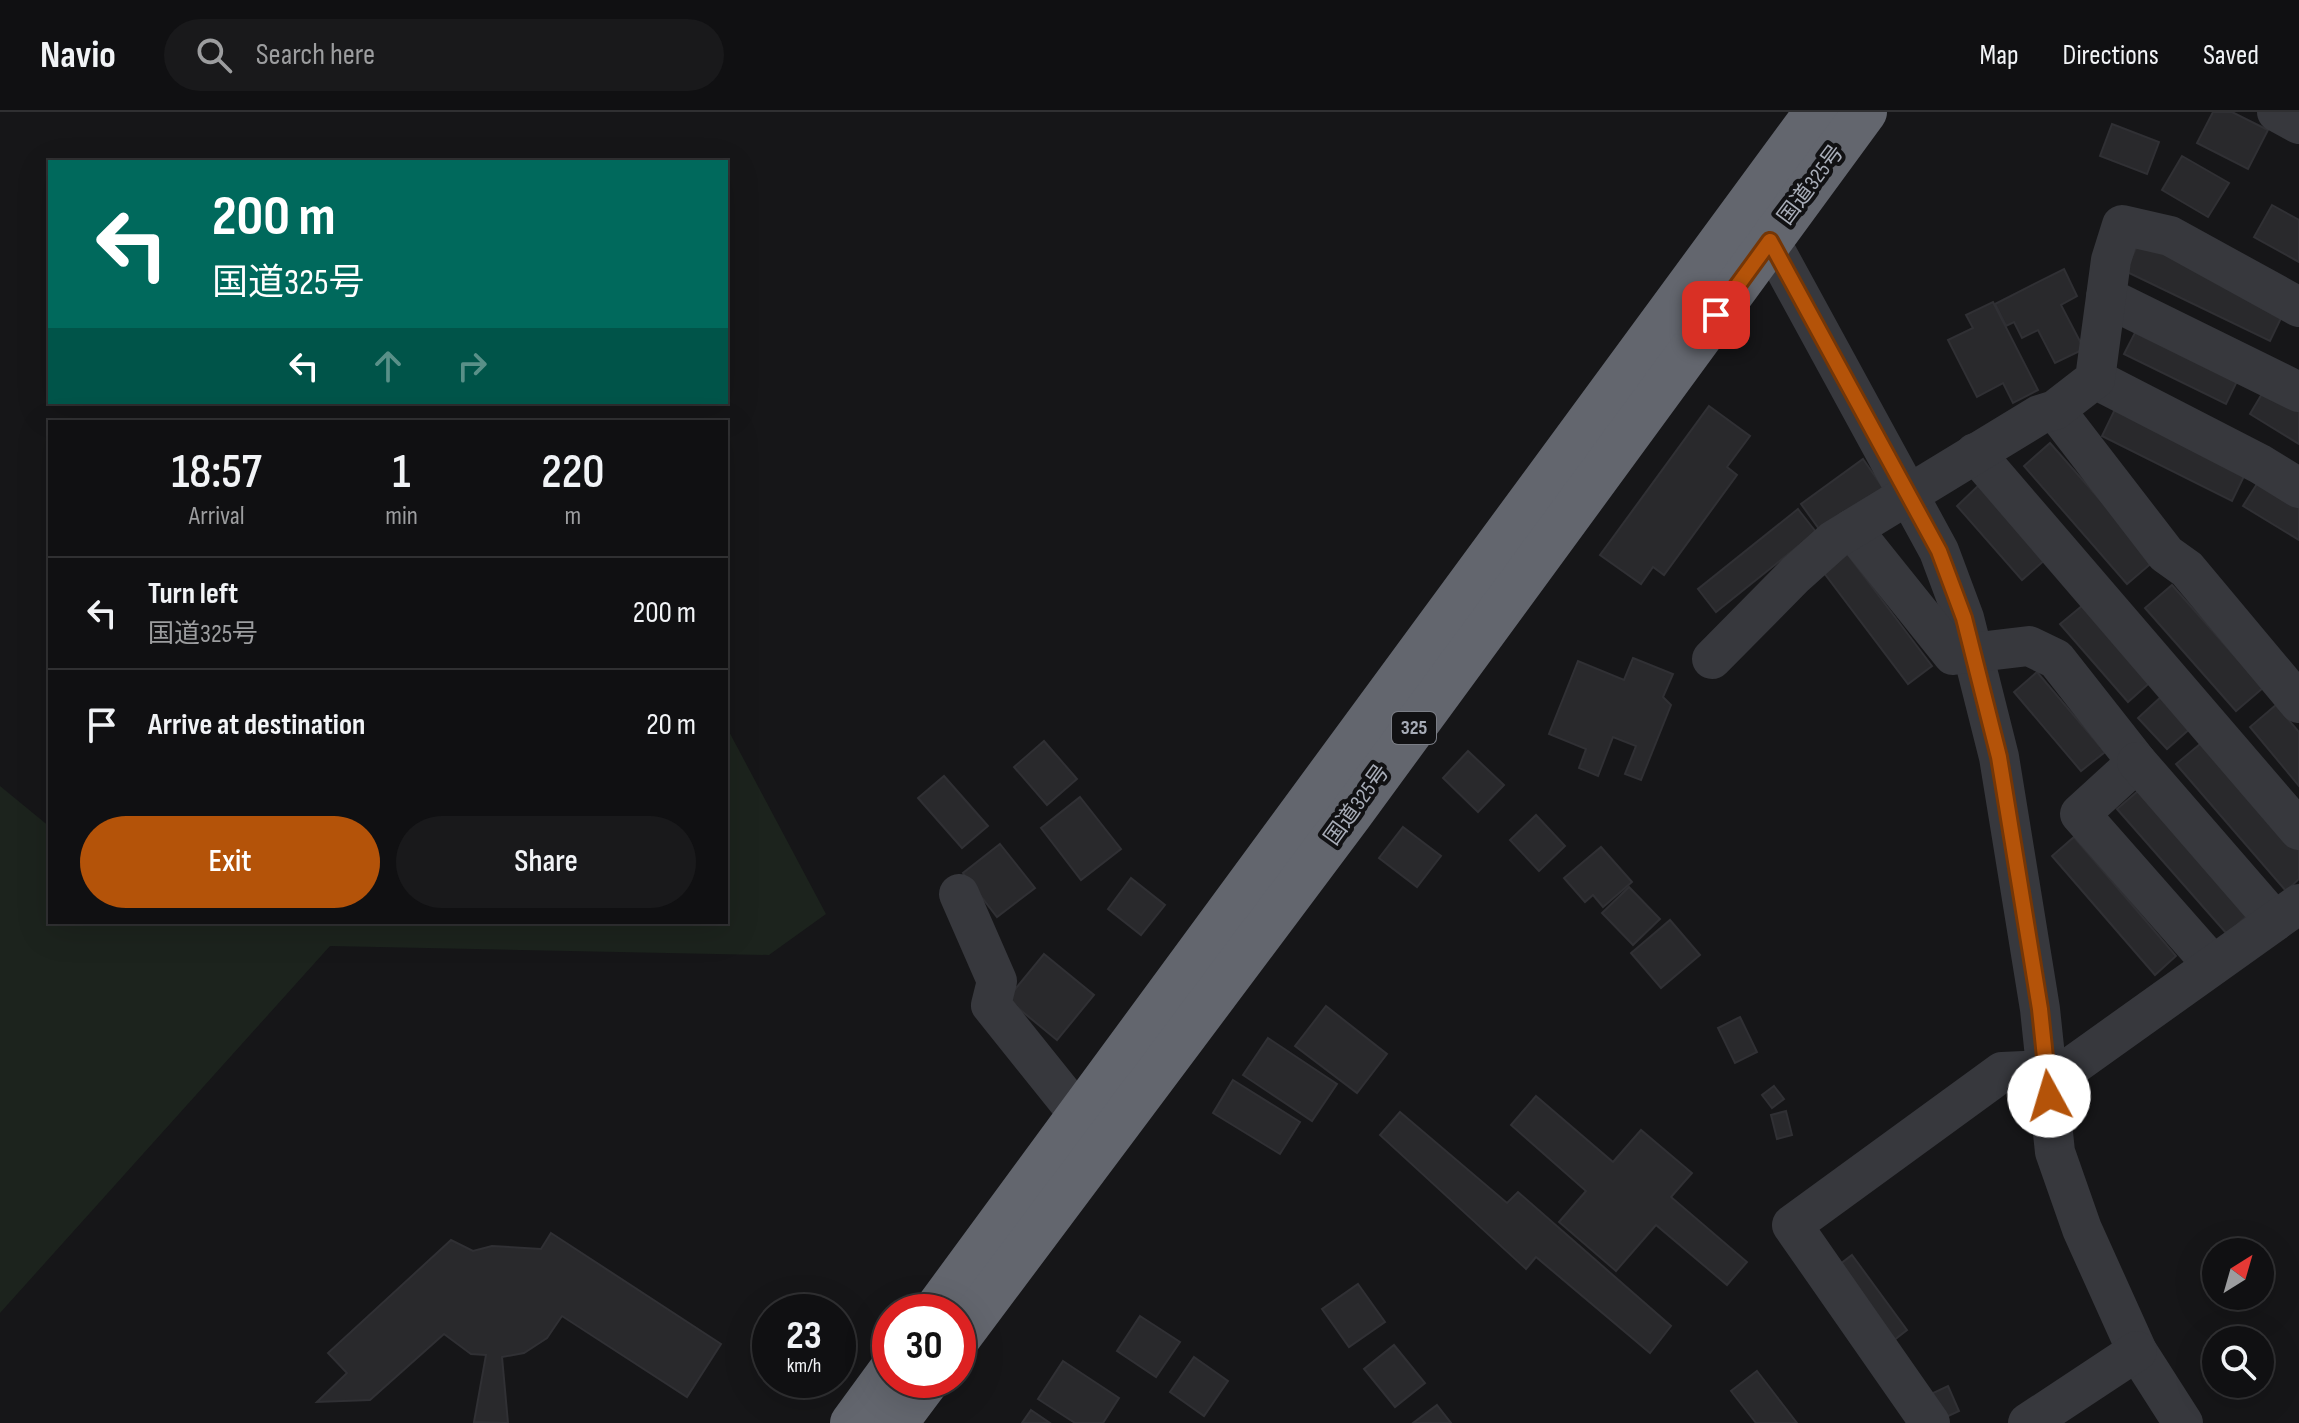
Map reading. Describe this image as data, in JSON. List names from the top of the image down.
{
  "streets": {
    "highway": ["国道325号", "325"]
  },
  "north": "top right",
  "page": {
    "header": "Navio",
    "search": "Search here",
    "nav": ["Map", "Directions", "Saved"],
    "turn": ["200 m", "国道325号"],
    "eta": [
      "18:57",
      "Arrival",
      "1",
      "min",
      "220",
      "m"
    ],
    "list": [
      {
        "name": "Turn left",
        "note": "国道325号",
        "value": "200 m"
      },
      {
        "name": "Arrive at destination",
        "value": "20 m"
      }
    ],
    "buttons": ["Exit", "Share"],
    "speed": "23 km/h",
    "limit": "30"
  }
}
